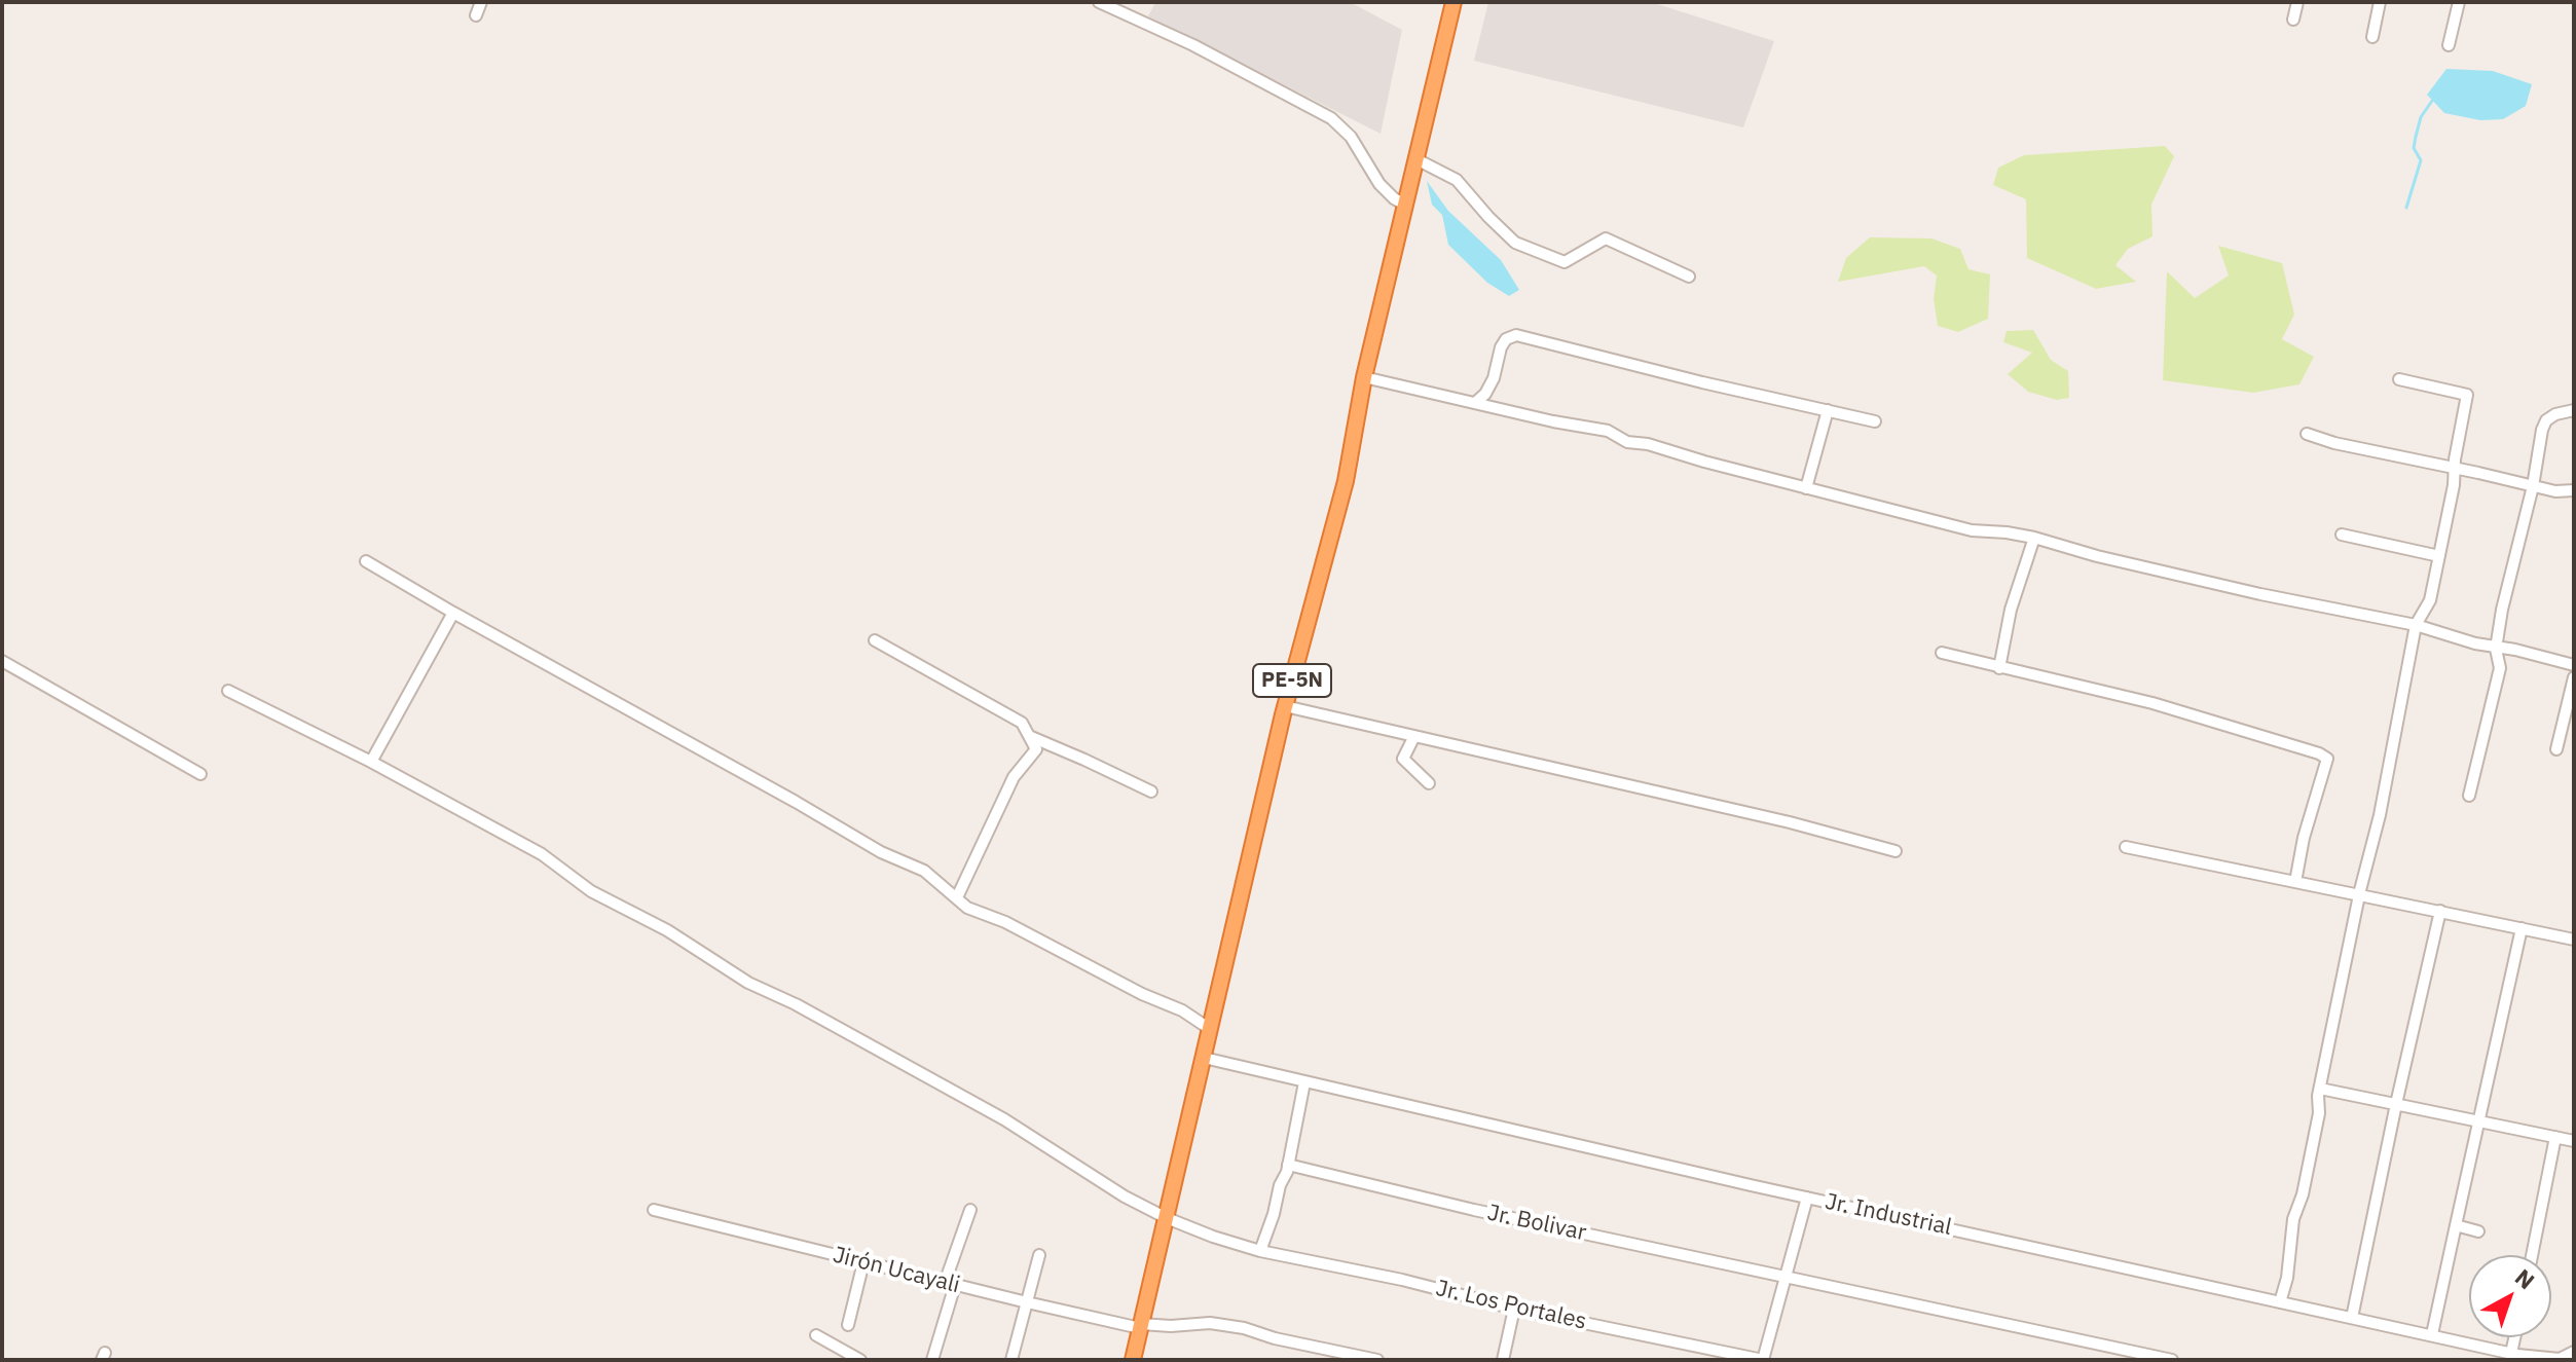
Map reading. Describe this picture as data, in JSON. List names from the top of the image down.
{
  "streets": {
    "highway": ["PE-5N"],
    "street": [
      "Jr. Industrial",
      "Jr. Bolivar",
      "Jirón Ucayali",
      "Jr. Los Portales"
    ]
  },
  "crossings": [
    ["PE-5N", "Jr. Industrial"],
    ["PE-5N", "Jirón Ucayali"],
    ["PE-5N", "Jr. Los Portales"]
  ],
  "north": "top right"
}
